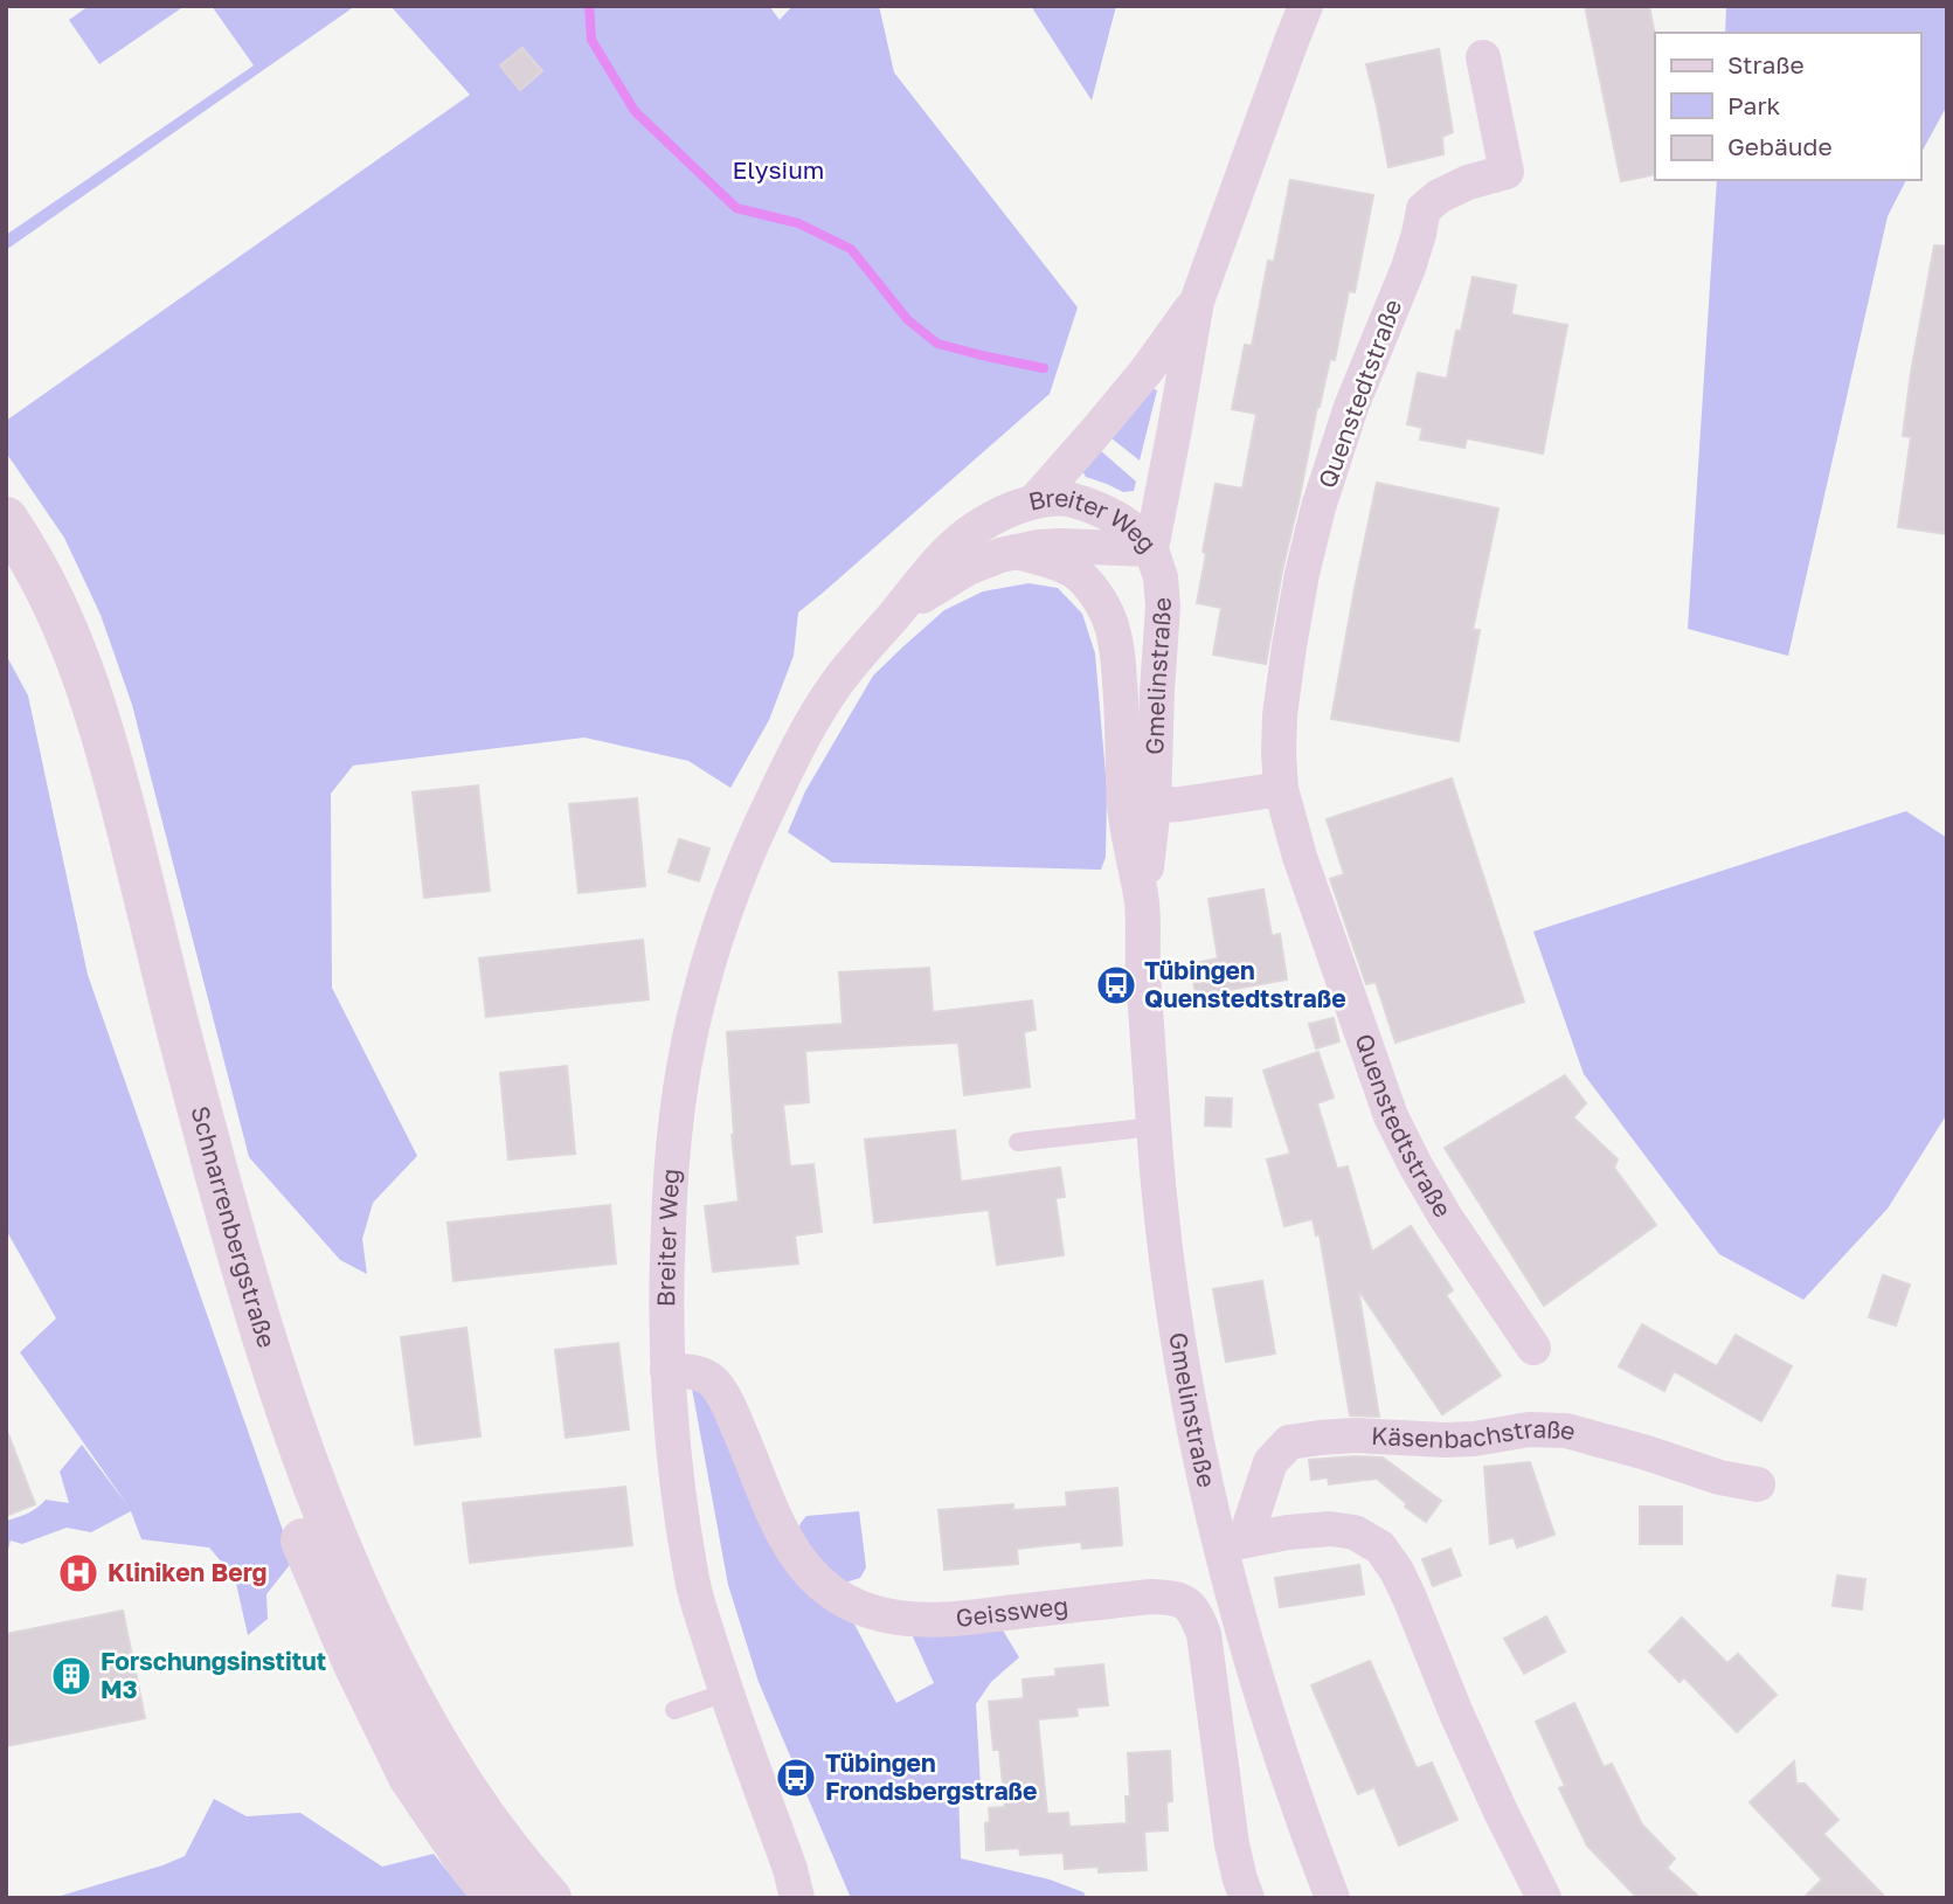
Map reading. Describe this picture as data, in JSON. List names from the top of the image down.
{
  "streets": {
    "street": [
      "Quenstedtstraße",
      "Breiter Weg",
      "Gmelinstraße",
      "Schnarrenbergstraße",
      "Käsenbachstraße",
      "Geissweg"
    ]
  },
  "crossings": [
    ["Breiter Weg", "Gmelinstraße"],
    ["Breiter Weg", "Geissweg"],
    ["Gmelinstraße", "Käsenbachstraße"]
  ],
  "parks": ["Elysium"],
  "places": {
    "bus stop": ["Tübingen Quenstedtstraße", "Tübingen Frondsbergstraße"],
    "hospital": ["Kliniken Berg"],
    "building": ["Forschungsinstitut M3"]
  },
  "legend": ["Straße", "Park", "Gebäude"]
}
